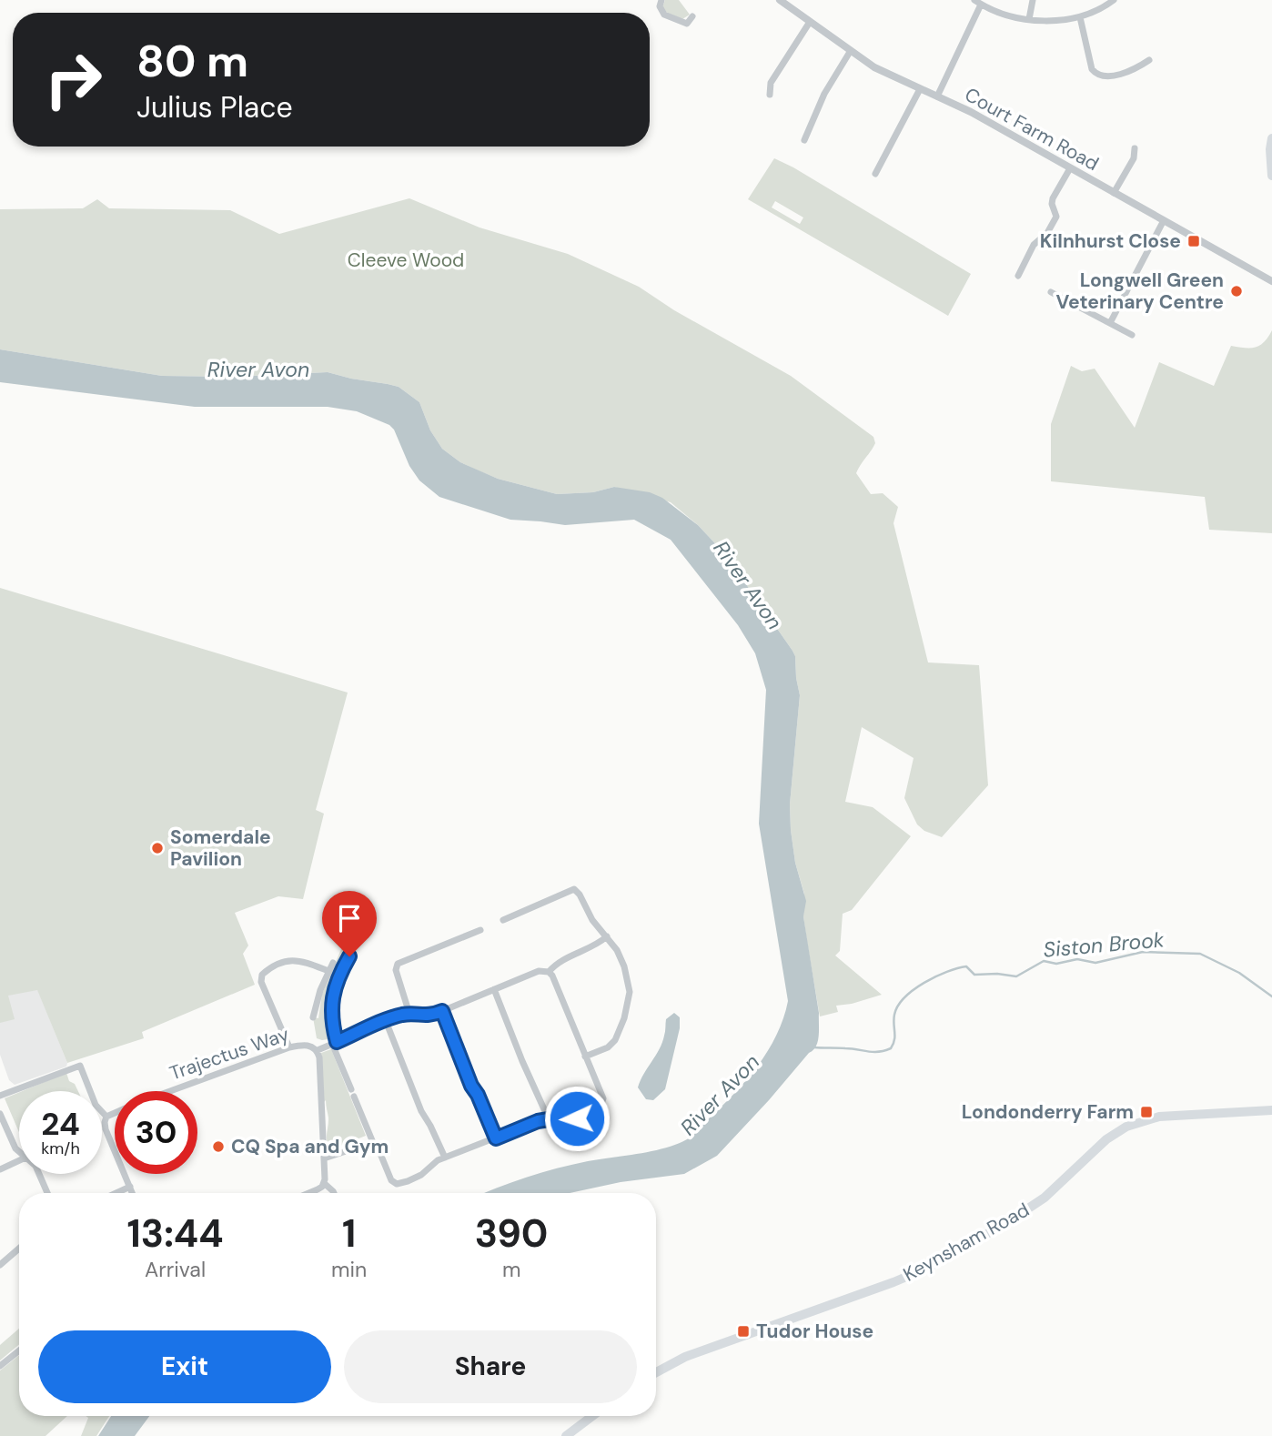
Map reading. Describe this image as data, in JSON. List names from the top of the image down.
{
  "streets": {
    "main road": ["Keynsham Road"],
    "street": ["Court Farm Road", "Trajectus Way"]
  },
  "water": ["River Avon", "Siston Brook"],
  "parks": ["Cleeve Wood"],
  "places": {
    "transit": ["Kilnhurst Close", "Londonderry Farm", "Tudor House"],
    "other": ["Longwell Green Veterinary Centre", "Somerdale Pavilion", "CQ Spa and Gym"]
  },
  "page": {
    "turn": ["80 m", "Julius Place"],
    "speed": "24 km/h",
    "limit": "30",
    "eta": [
      "13:44",
      "Arrival",
      "1",
      "min",
      "390",
      "m"
    ],
    "buttons": ["Exit", "Share"]
  }
}
